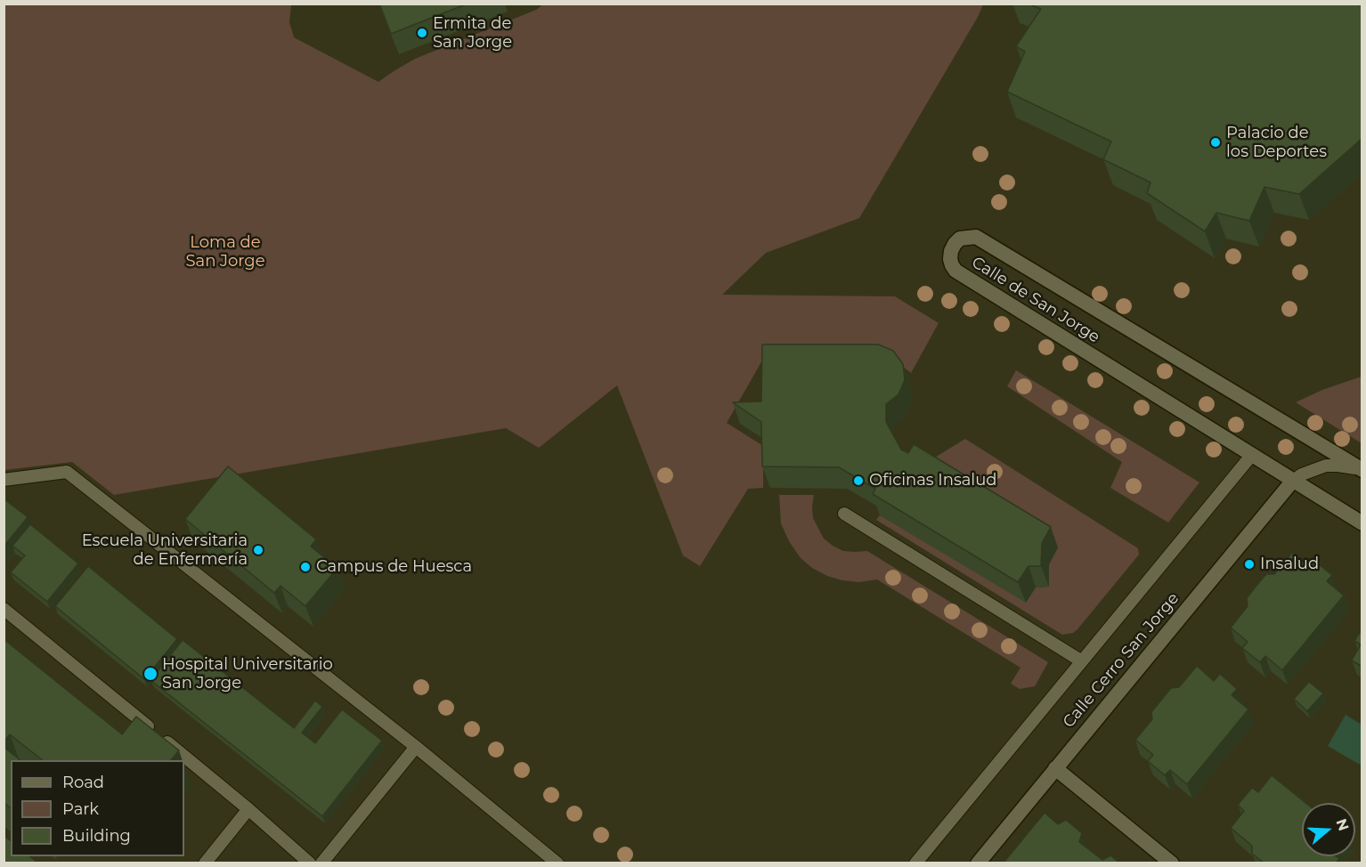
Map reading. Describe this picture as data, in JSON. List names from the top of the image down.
{
  "streets": {
    "street": ["Calle de San Jorge", "Calle Cerro San Jorge"]
  },
  "crossings": [
    ["Calle de San Jorge", "Calle Cerro San Jorge"]
  ],
  "parks": ["Loma de San Jorge"],
  "places": [
    "Ermita de San Jorge",
    "Palacio de los Deportes",
    "Oficinas Insalud",
    "Escuela Universitaria de Enfermería",
    "Insalud",
    "Campus de Huesca",
    "Hospital Universitario San Jorge"
  ],
  "legend": ["Road", "Park", "Building"],
  "north": "right"
}
